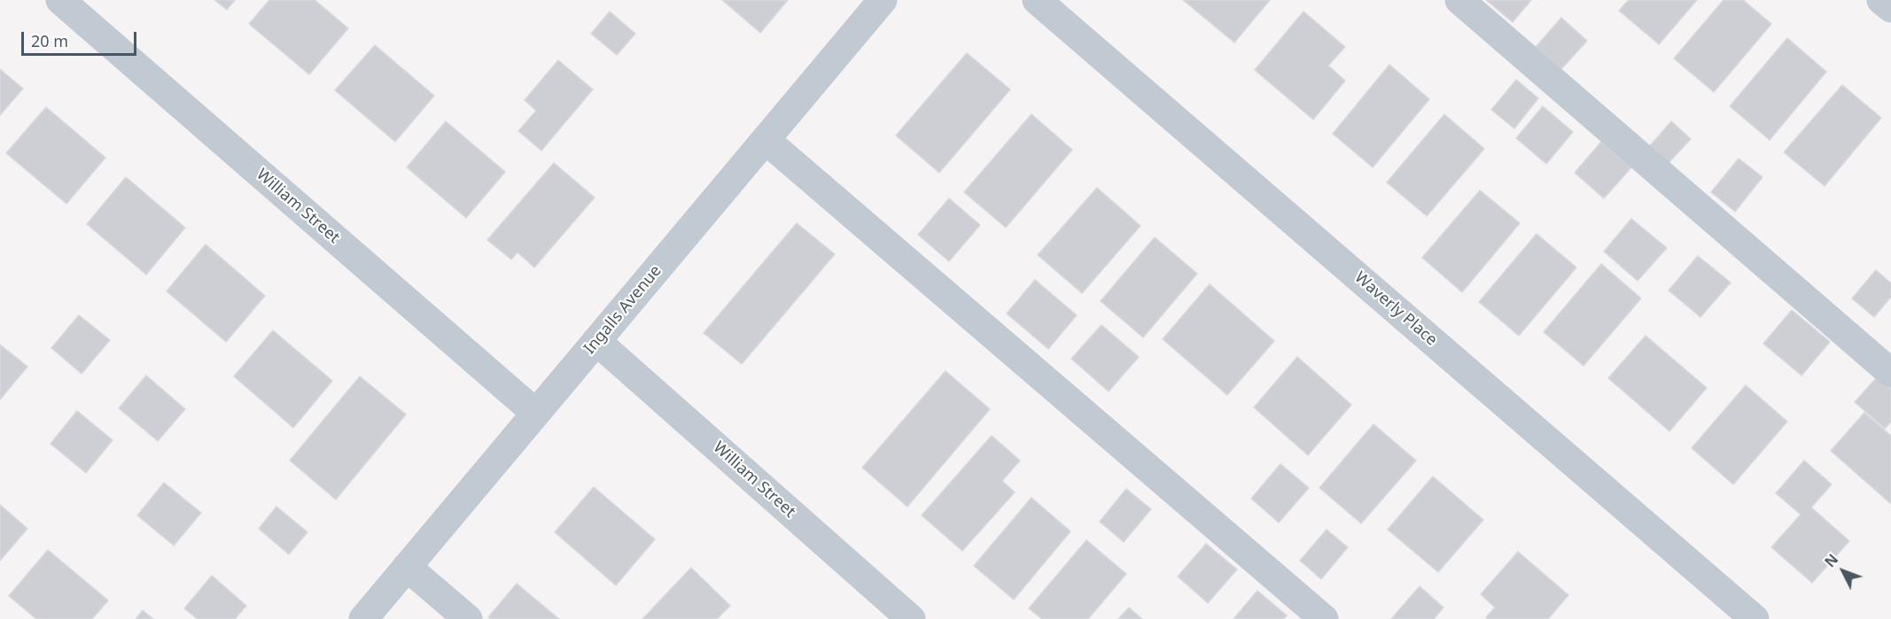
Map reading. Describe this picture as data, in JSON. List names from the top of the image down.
{
  "streets": {
    "street": ["William Street", "Waverly Place", "Ingalls Avenue"]
  },
  "crossings": [
    ["William Street", "Ingalls Avenue"]
  ],
  "scale_bar": "20 m",
  "north": "top left"
}
